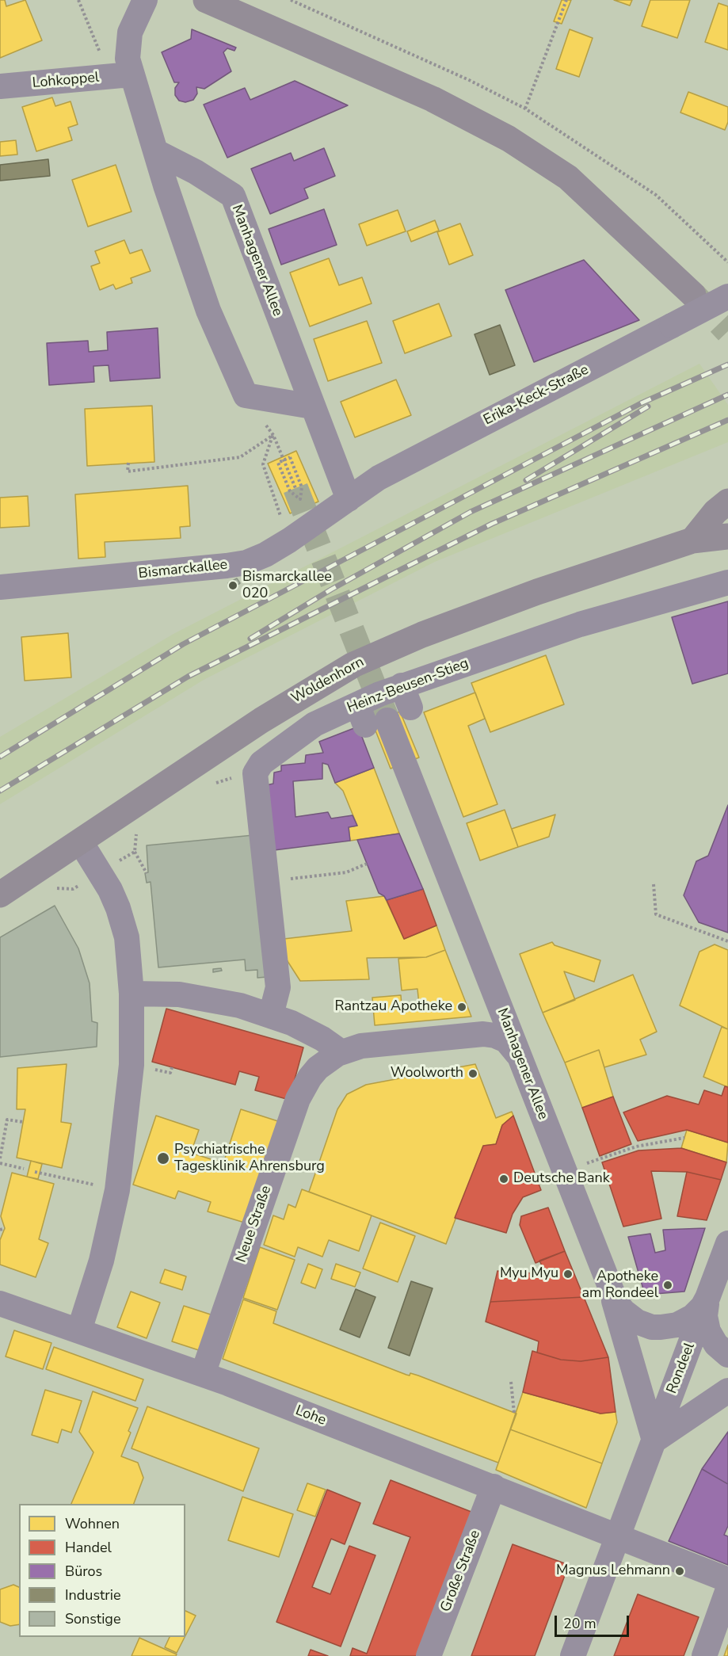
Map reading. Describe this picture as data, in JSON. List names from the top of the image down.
{
  "streets": {
    "main road": ["Woldenhorn"],
    "street": [
      "Lohkoppel",
      "Manhagener Allee",
      "Erika-Keck-Straße",
      "Bismarckallee",
      "Heinz-Beusen-Stieg",
      "Neue Straße",
      "Rondeel",
      "Lohe",
      "Große Straße"
    ]
  },
  "crossings": [
    ["Manhagener Allee", "Erika-Keck-Straße"],
    ["Manhagener Allee", "Bismarckallee"],
    ["Manhagener Allee", "Heinz-Beusen-Stieg"],
    ["Manhagener Allee", "Neue Straße"],
    ["Manhagener Allee", "Rondeel"],
    ["Erika-Keck-Straße", "Bismarckallee"],
    ["Neue Straße", "Lohe"],
    ["Rondeel", "Lohe"],
    ["Lohe", "Große Straße"]
  ],
  "places": [
    "Bismarckallee 020",
    "Rantzau Apotheke",
    "Woolworth",
    "Psychiatrische Tagesklinik Ahrensburg",
    "Deutsche Bank",
    "Myu Myu",
    "Apotheke am Rondeel",
    "Magnus Lehmann"
  ],
  "legend": [
    "Wohnen",
    "Handel",
    "Büros",
    "Industrie",
    "Sonstige"
  ],
  "scale_bar": "20 m"
}
